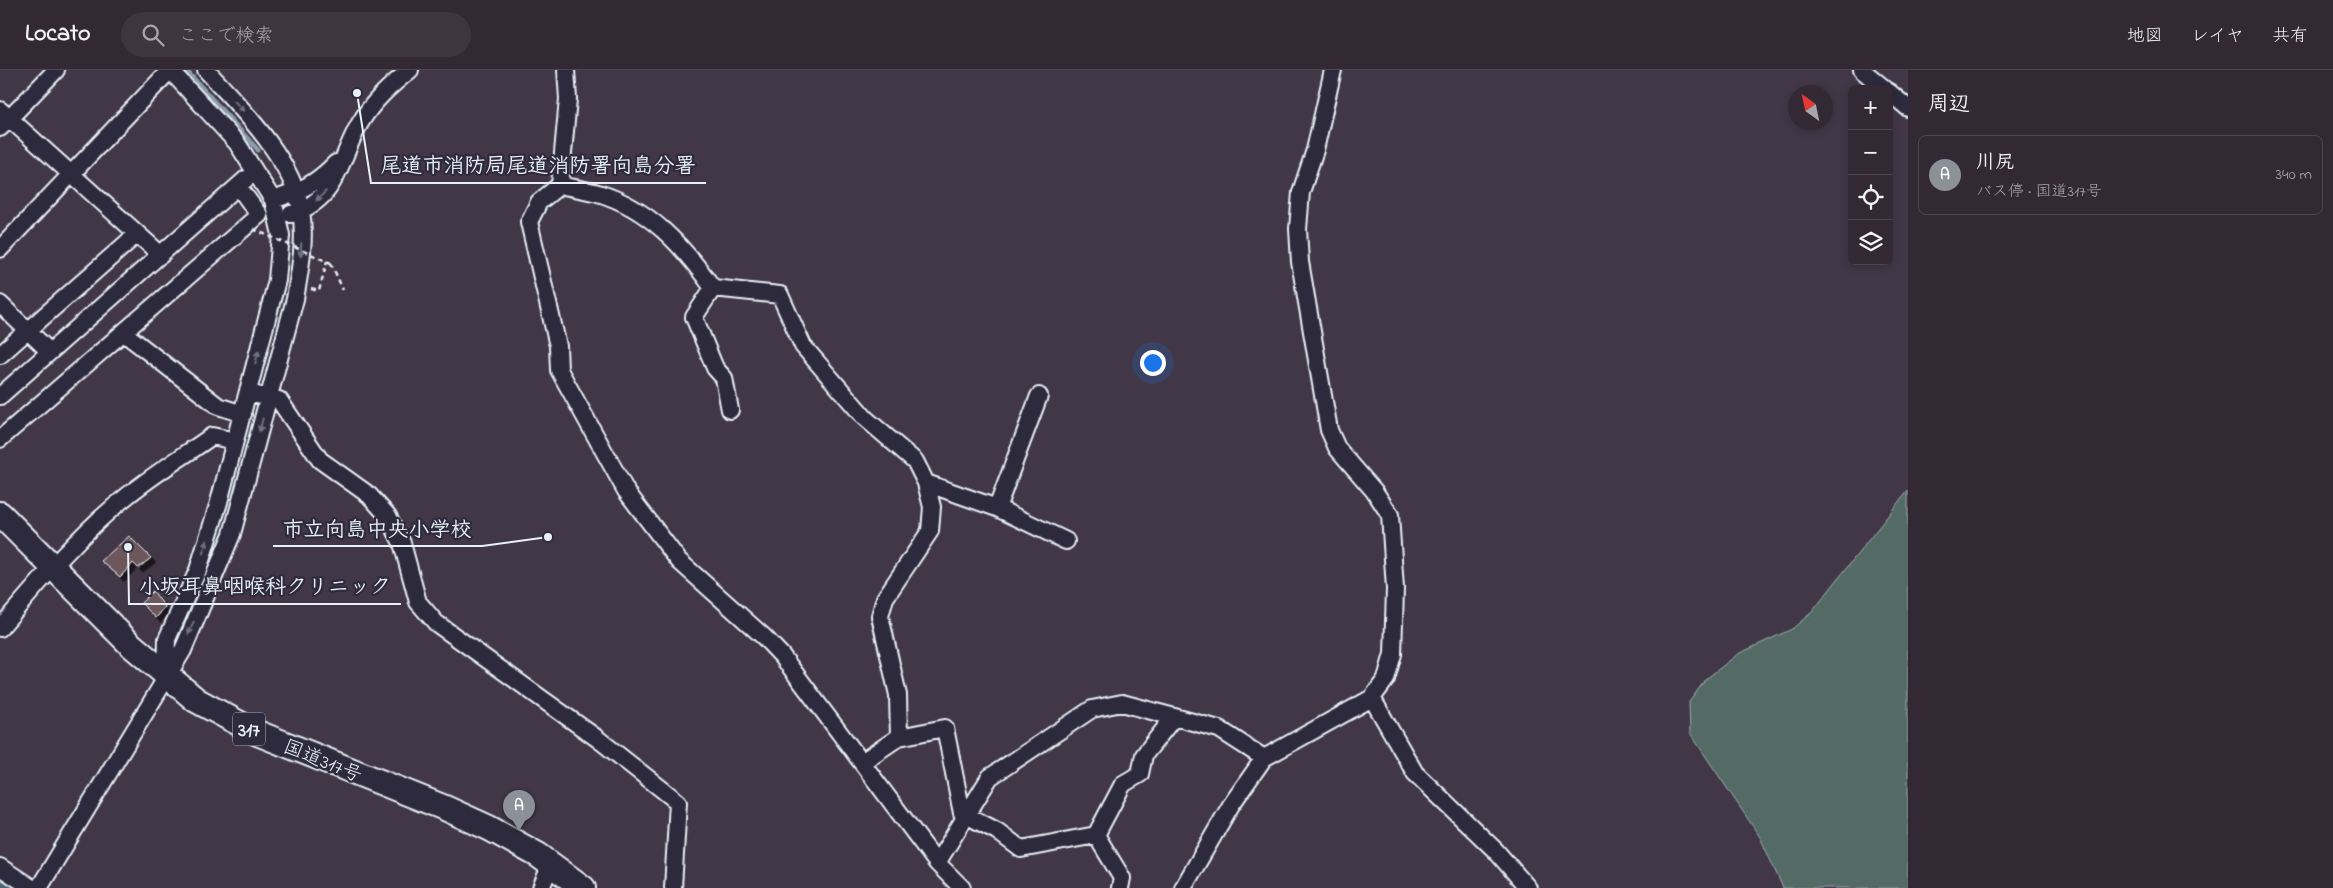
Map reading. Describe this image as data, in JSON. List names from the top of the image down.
{
  "streets": {
    "highway": ["317", "国道317号"]
  },
  "places": ["尾道市消防局尾道消防署向島分署", "市立向島中央小学校", "小坂耳鼻咽喉科クリニック"],
  "north": "top left",
  "page": {
    "header": "Locato",
    "search": "ここで検索",
    "nav": ["地図", "レイヤ", "共有"],
    "heading": "周辺",
    "map_buttons": ["+", "−"],
    "list": [
      {
        "mark": "A",
        "name": "川尻",
        "note": "バス停 · 国道317号",
        "value": "340 m"
      }
    ],
    "pins": "A"
  }
}
